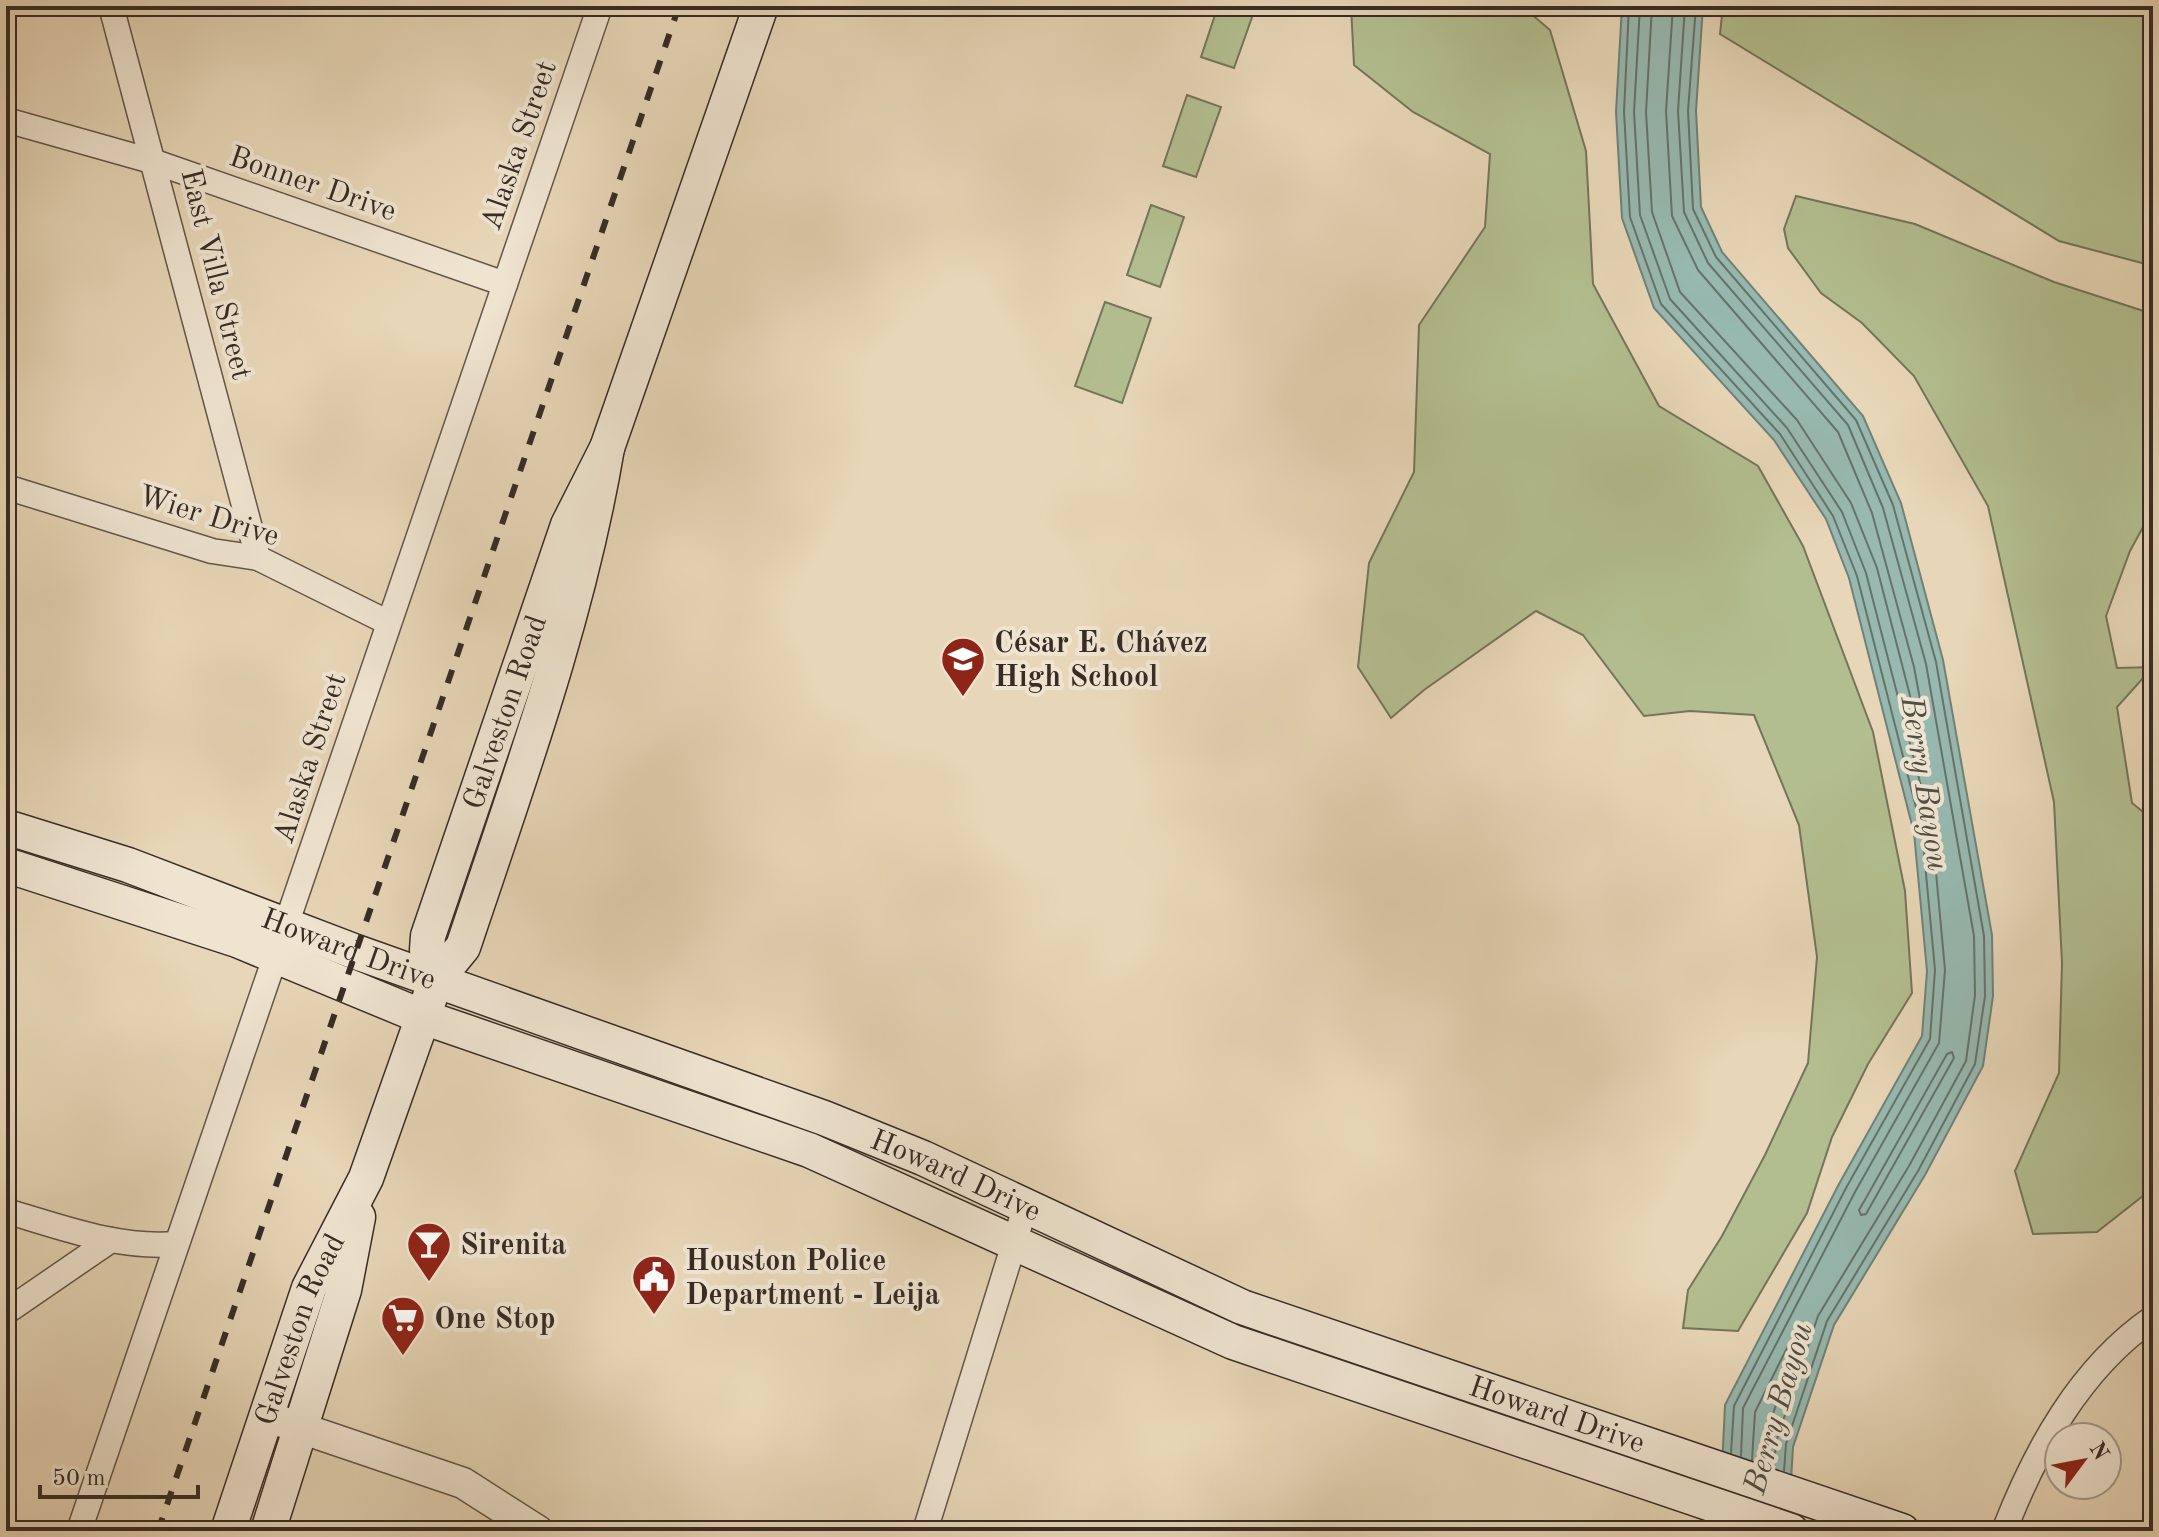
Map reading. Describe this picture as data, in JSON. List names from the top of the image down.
{
  "streets": {
    "main road": ["Galveston Road", "Howard Drive"],
    "street": [
      "Alaska Street",
      "Bonner Drive",
      "East Villa Street",
      "Wier Drive"
    ]
  },
  "crossings": [
    ["Alaska Street", "Bonner Drive"],
    ["Alaska Street", "Wier Drive"],
    ["Alaska Street", "Howard Drive"],
    ["Bonner Drive", "East Villa Street"],
    ["East Villa Street", "Wier Drive"],
    ["Galveston Road", "Howard Drive"]
  ],
  "water": ["Berry Bayou"],
  "places": {
    "school or university": ["César E. Chávez High School"],
    "bar": ["Sirenita"],
    "public building": ["Houston Police Department - Leija"],
    "supermarket": ["One Stop"]
  },
  "scale_bar": "50 m",
  "north": "top right"
}
